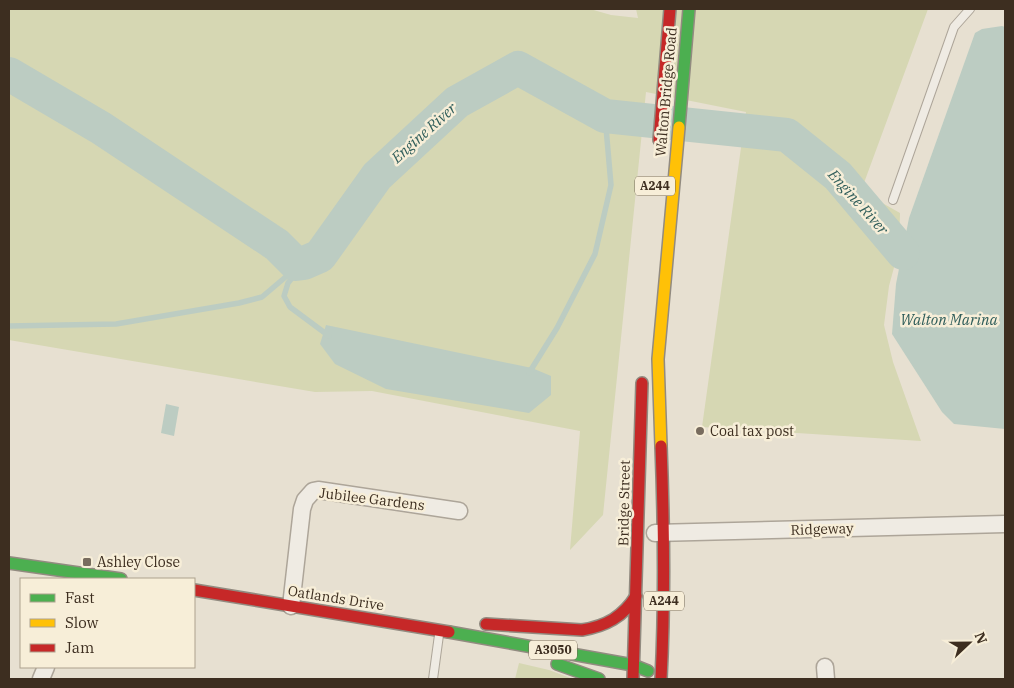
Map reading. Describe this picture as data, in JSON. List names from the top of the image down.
{
  "streets": {
    "main road": [
      "Walton Bridge Road",
      "A244",
      "Bridge Street",
      "Oatlands Drive",
      "A3050"
    ],
    "street": ["Jubilee Gardens", "Ridgeway"]
  },
  "crossings": [
    ["Walton Bridge Road", "A244"],
    ["Walton Bridge Road", "Ridgeway"],
    ["A244", "Ridgeway"],
    ["A244", "A3050"],
    ["Jubilee Gardens", "Oatlands Drive"],
    ["Bridge Street", "Ridgeway"],
    ["Bridge Street", "Oatlands Drive"],
    ["Bridge Street", "A3050"],
    ["Oatlands Drive", "A3050"]
  ],
  "water": ["Engine River", "Walton Marina"],
  "places": {
    "other": ["Coal tax post"],
    "transit": ["Ashley Close"]
  },
  "legend": ["Fast", "Slow", "Jam"],
  "north": "right"
}
